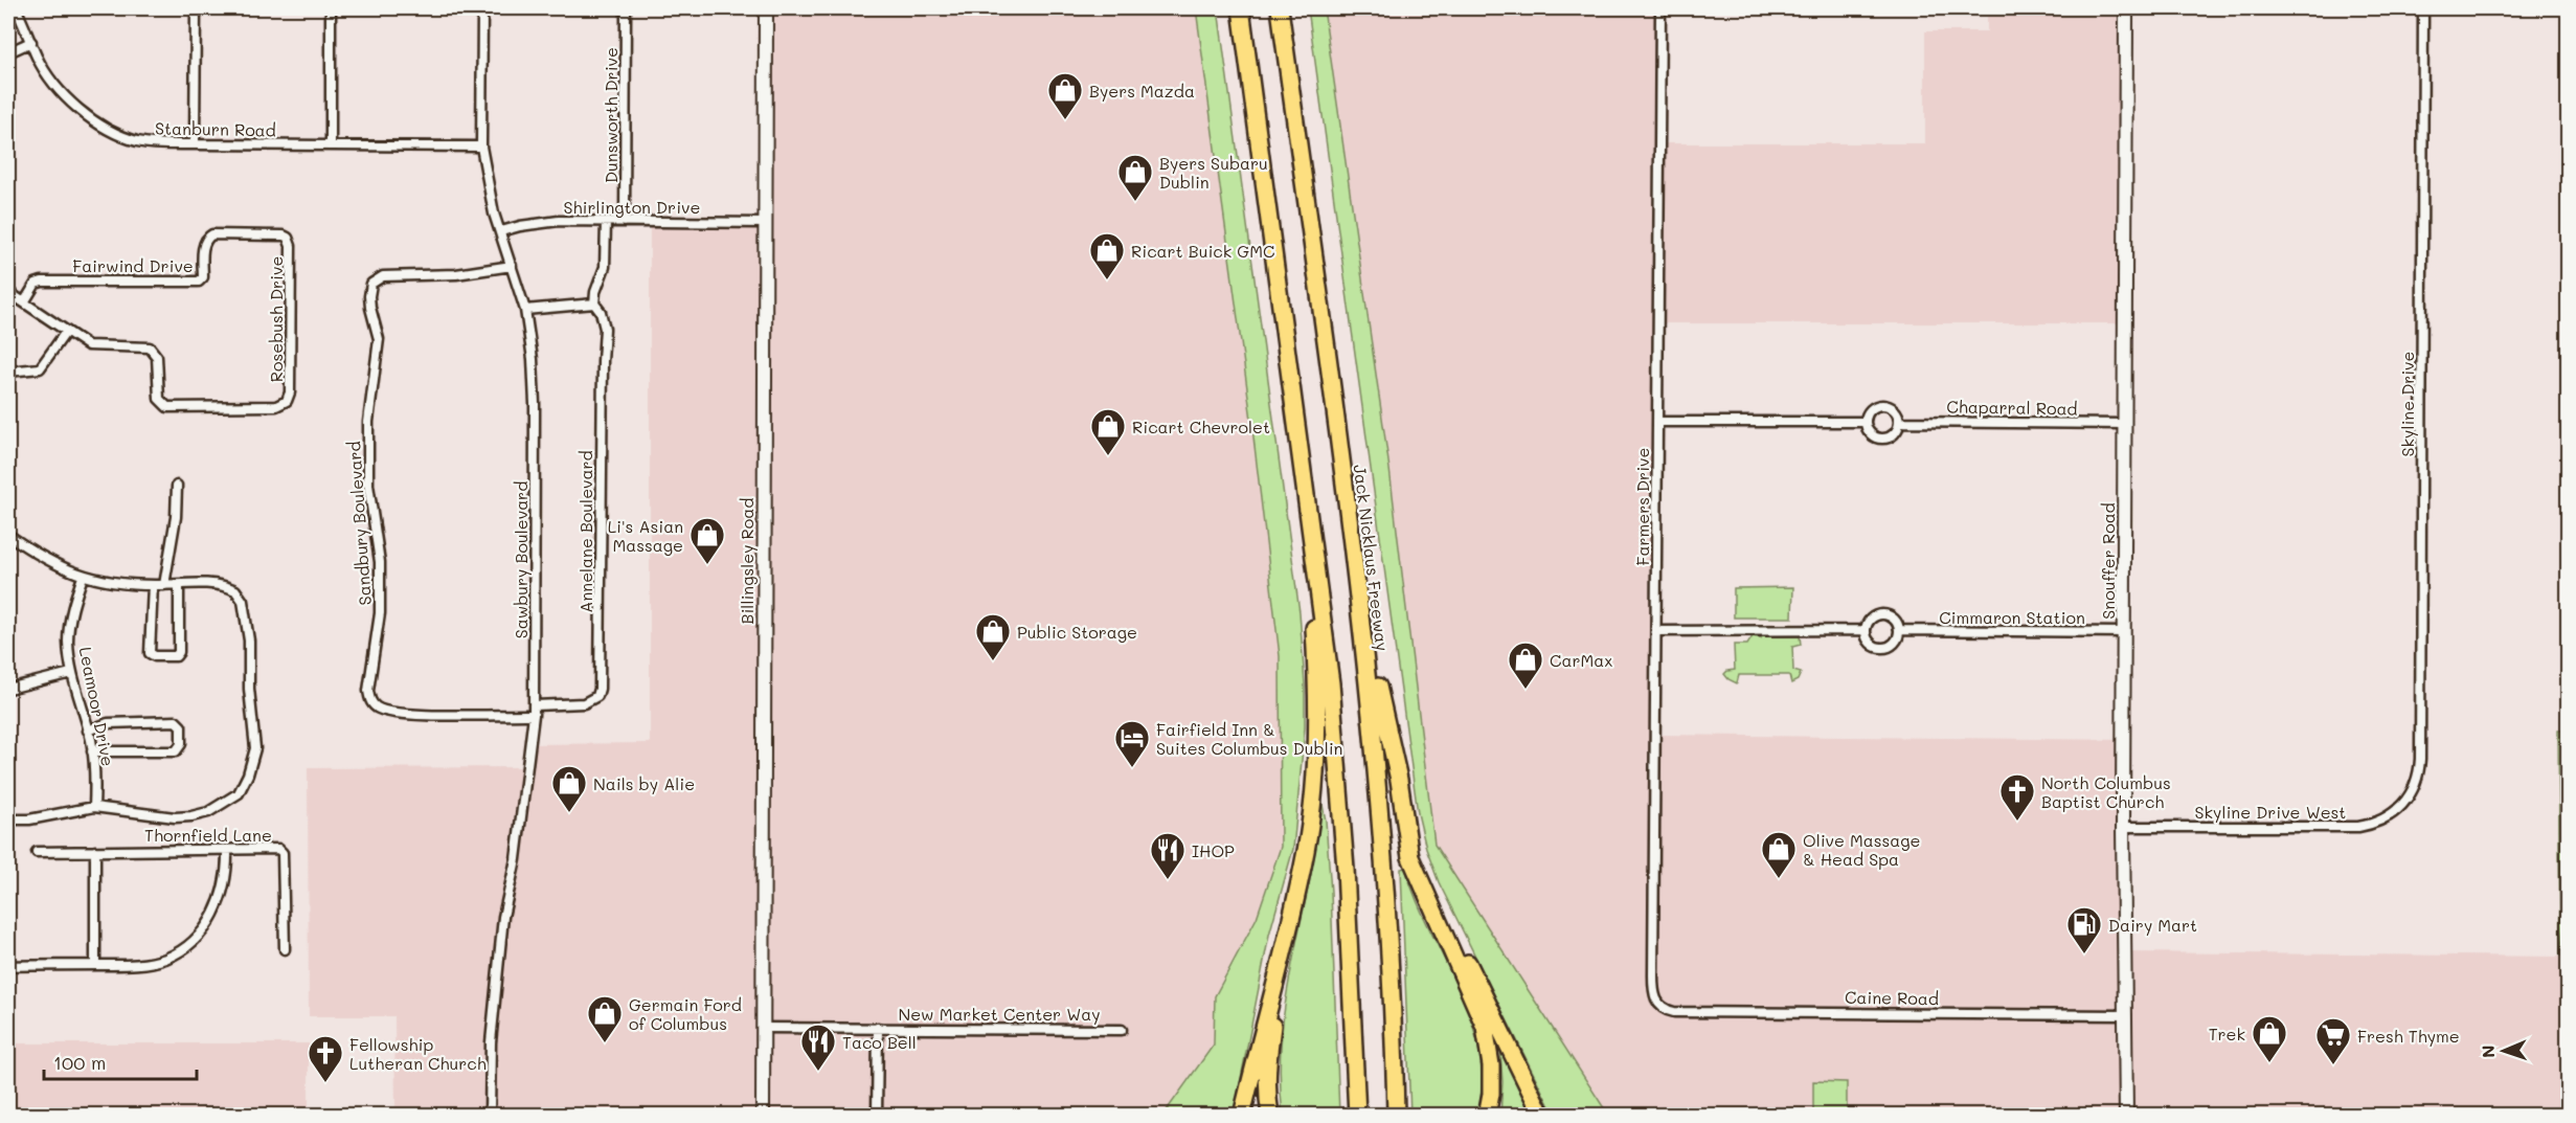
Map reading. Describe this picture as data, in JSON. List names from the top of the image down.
{
  "streets": {
    "highway": ["Jack Nicklaus Freeway"],
    "main road": ["Billingsley Road", "Snouffer Road"],
    "street": [
      "Dunsworth Drive",
      "Stanburn Road",
      "Shirlington Drive",
      "Fairwind Drive",
      "Rosebush Drive",
      "Skyline Drive",
      "Chaparral Road",
      "Farmers Drive",
      "Sandbury Boulevard",
      "Annelane Boulevard",
      "Sawbury Boulevard",
      "Cimmaron Station",
      "Leamoor Drive",
      "Skyline Drive West",
      "Thornfield Lane",
      "Caine Road",
      "New Market Center Way"
    ]
  },
  "crossings": [
    ["Dunsworth Drive", "Shirlington Drive"],
    ["Stanburn Road", "Sawbury Boulevard"],
    ["Shirlington Drive", "Sawbury Boulevard"],
    ["Shirlington Drive", "Billingsley Road"],
    ["Fairwind Drive", "Rosebush Drive"],
    ["Skyline Drive", "Skyline Drive West"],
    ["Chaparral Road", "Snouffer Road"],
    ["Farmers Drive", "Caine Road"],
    ["Sandbury Boulevard", "Annelane Boulevard"],
    ["Sandbury Boulevard", "Sawbury Boulevard"],
    ["Annelane Boulevard", "Sawbury Boulevard"],
    ["Billingsley Road", "New Market Center Way"],
    ["Snouffer Road", "Cimmaron Station"],
    ["Snouffer Road", "Skyline Drive West"],
    ["Snouffer Road", "Caine Road"]
  ],
  "places": {
    "shop": [
      "Byers Mazda",
      "Byers Subaru Dublin",
      "Ricart Buick GMC",
      "Ricart Chevrolet",
      "Li's Asian Massage",
      "Public Storage",
      "CarMax",
      "Nails by Alie",
      "Olive Massage & Head Spa",
      "Germain Ford of Columbus",
      "Trek"
    ],
    "hotel": ["Fairfield Inn & Suites Columbus Dublin"],
    "church": ["North Columbus Baptist Church", "Fellowship Lutheran Church"],
    "restaurant": ["IHOP", "Taco Bell"],
    "fuel station": ["Dairy Mart"],
    "supermarket": ["Fresh Thyme"]
  },
  "scale_bar": "100 m",
  "north": "left"
}
